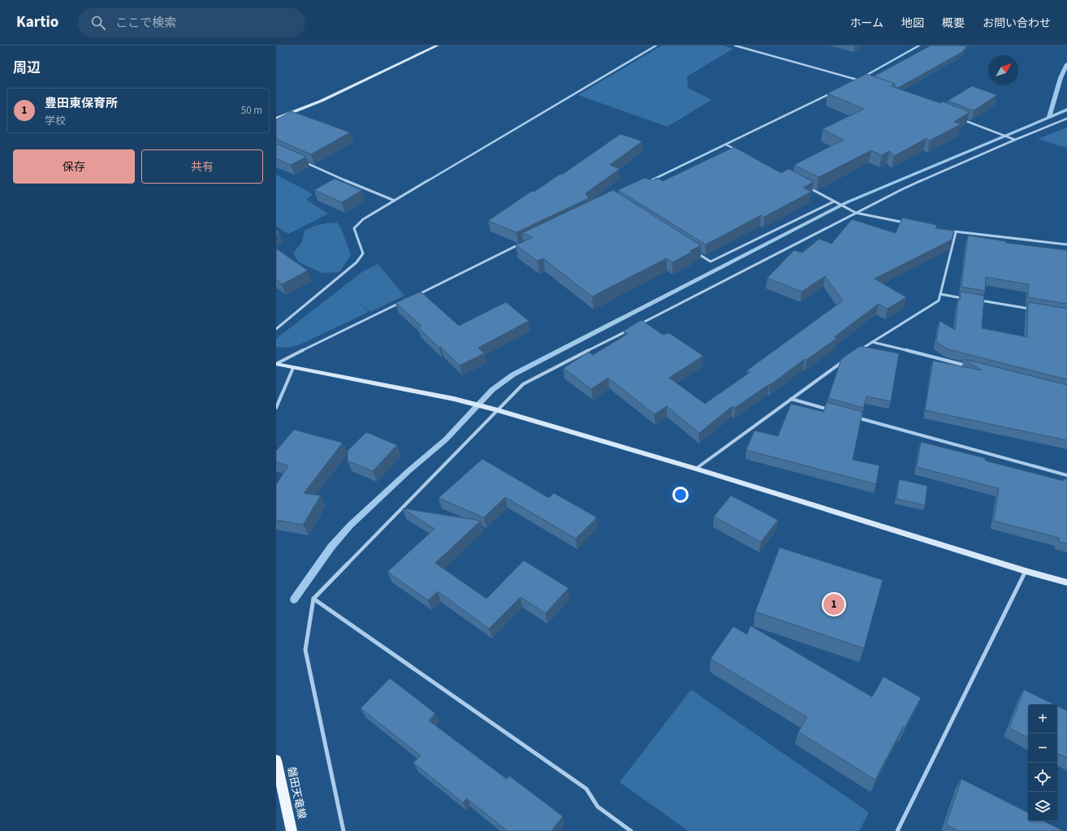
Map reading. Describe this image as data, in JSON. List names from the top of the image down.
{
  "streets": {
    "main road": ["磐田天竜線"]
  },
  "north": "top right",
  "page": {
    "header": "Kartio",
    "search": "ここで検索",
    "nav": [
      "ホーム",
      "地図",
      "概要",
      "お問い合わせ"
    ],
    "heading": "周辺",
    "list": [
      {
        "mark": "1",
        "name": "豊田東保育所",
        "note": "学校",
        "value": "50 m"
      }
    ],
    "buttons": ["保存", "共有"],
    "pins": "1",
    "map_buttons": ["+", "−"]
  }
}
